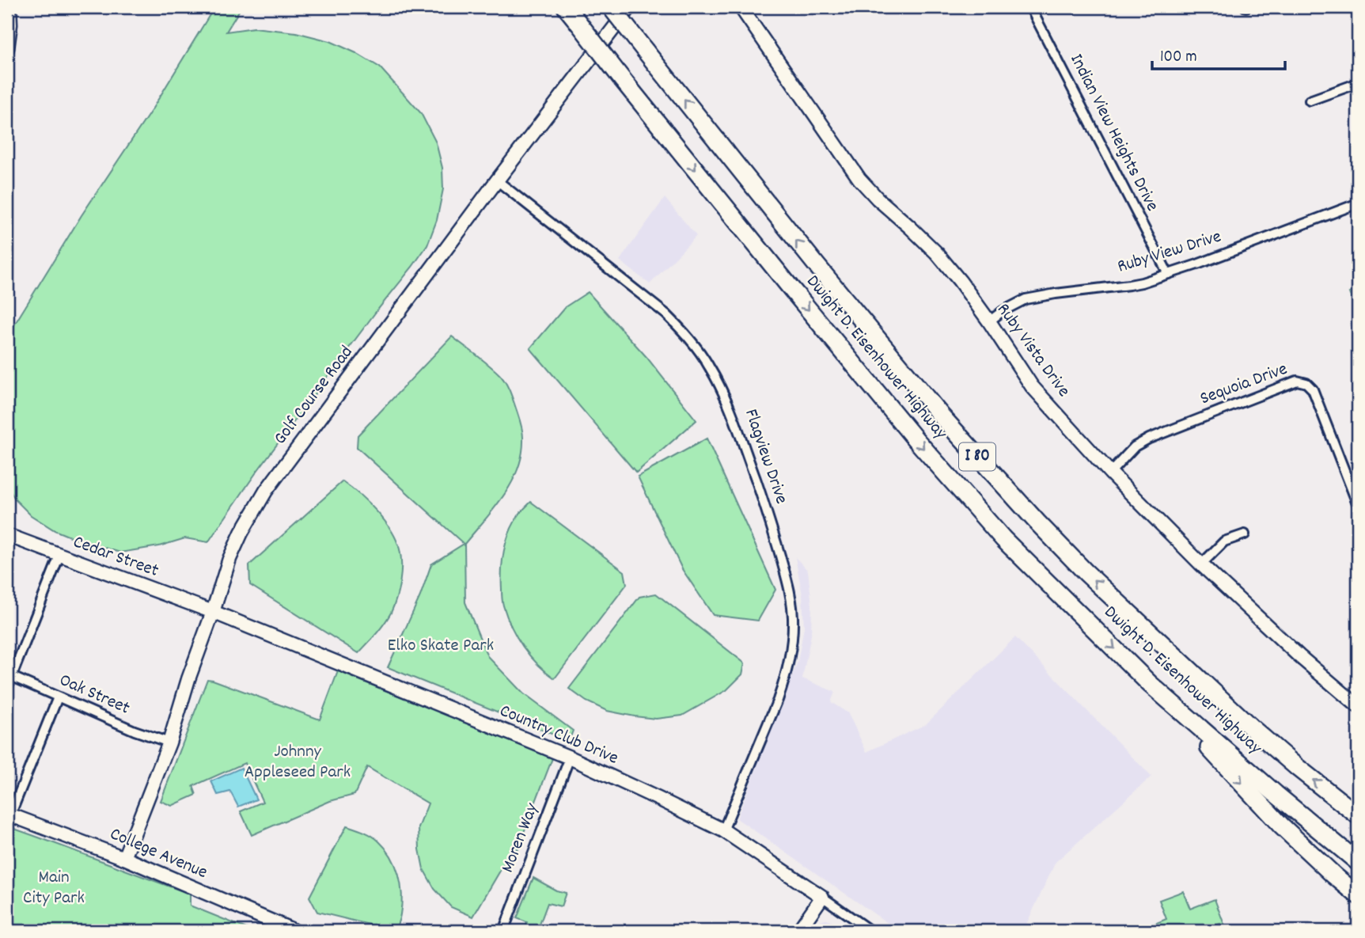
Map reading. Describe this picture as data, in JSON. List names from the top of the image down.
{
  "streets": {
    "highway": ["Dwight D. Eisenhower Highway", "I 80"],
    "street": [
      "Indian View Heights Drive",
      "Ruby View Drive",
      "Ruby Vista Drive",
      "Sequoia Drive",
      "Golf Course Road",
      "Flagview Drive",
      "Cedar Street",
      "Oak Street",
      "Country Club Drive",
      "Moren Way",
      "College Avenue"
    ]
  },
  "crossings": [
    ["Indian View Heights Drive", "Ruby View Drive"],
    ["Ruby View Drive", "Ruby Vista Drive"],
    ["Ruby Vista Drive", "Sequoia Drive"],
    ["Golf Course Road", "Flagview Drive"],
    ["Golf Course Road", "Cedar Street"],
    ["Golf Course Road", "Oak Street"],
    ["Golf Course Road", "Country Club Drive"],
    ["Golf Course Road", "College Avenue"],
    ["Flagview Drive", "Country Club Drive"],
    ["Cedar Street", "Country Club Drive"],
    ["Country Club Drive", "Moren Way"]
  ],
  "parks": ["Elko Skate Park", "Johnny Appleseed Park", "Main City Park"],
  "scale_bar": "100 m"
}
